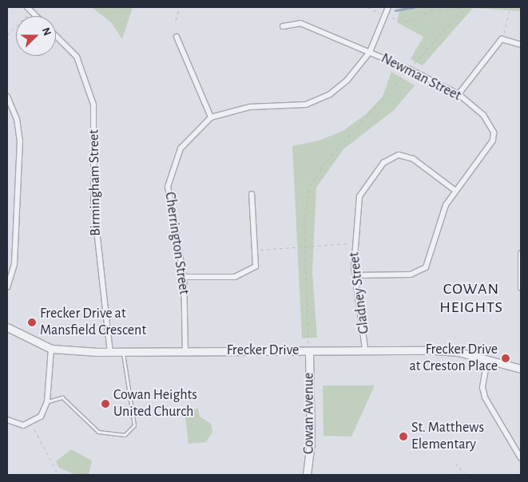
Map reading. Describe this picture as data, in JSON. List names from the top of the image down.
{
  "streets": {
    "street": [
      "Newman Street",
      "Birmingham Street",
      "Cherrington Street",
      "Gladney Street",
      "Frecker Drive",
      "Cowan Avenue"
    ]
  },
  "crossings": [
    ["Newman Street", "Gladney Street"],
    ["Birmingham Street", "Frecker Drive"],
    ["Cherrington Street", "Frecker Drive"],
    ["Gladney Street", "Frecker Drive"],
    ["Frecker Drive", "Cowan Avenue"]
  ],
  "districts": ["COWAN HEIGHTS"],
  "places": [
    "Frecker Drive at Mansfield Crescent",
    "Frecker Drive at Creston Place",
    "Cowan Heights United Church",
    "St. Matthews Elementary"
  ],
  "north": "right"
}
